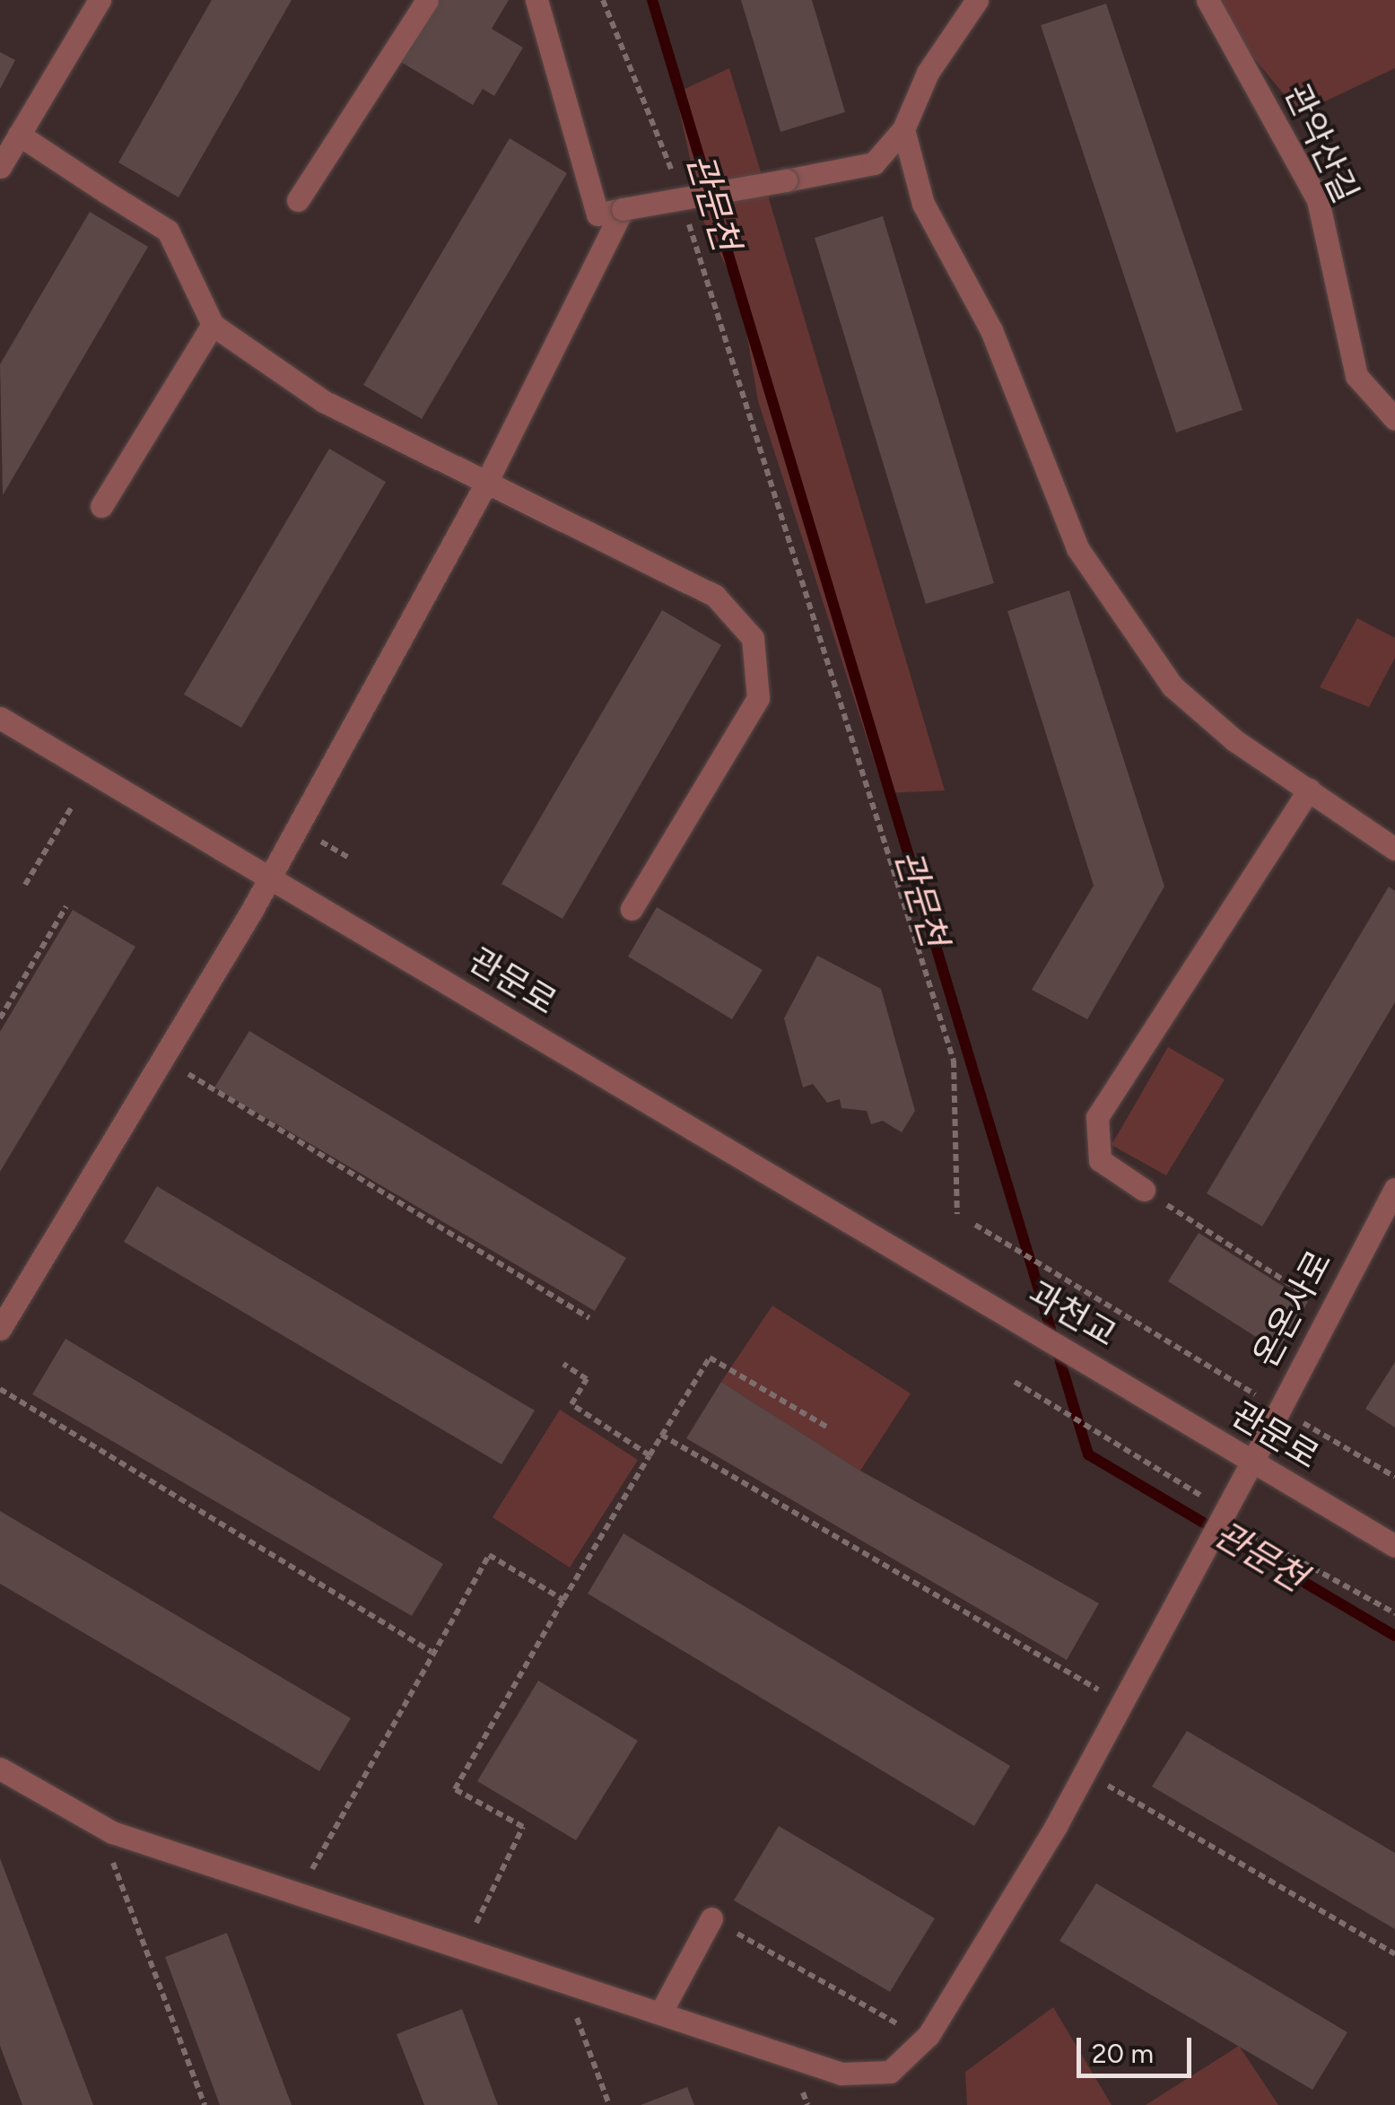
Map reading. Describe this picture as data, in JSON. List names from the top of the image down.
{
  "streets": {
    "street": [
      "관악산길",
      "관문로",
      "온온사로",
      "과천교"
    ]
  },
  "crossings": [
    ["관문로", "온온사로"],
    ["관문로", "과천교"]
  ],
  "water": ["관문천"],
  "scale_bar": "20 m"
}
